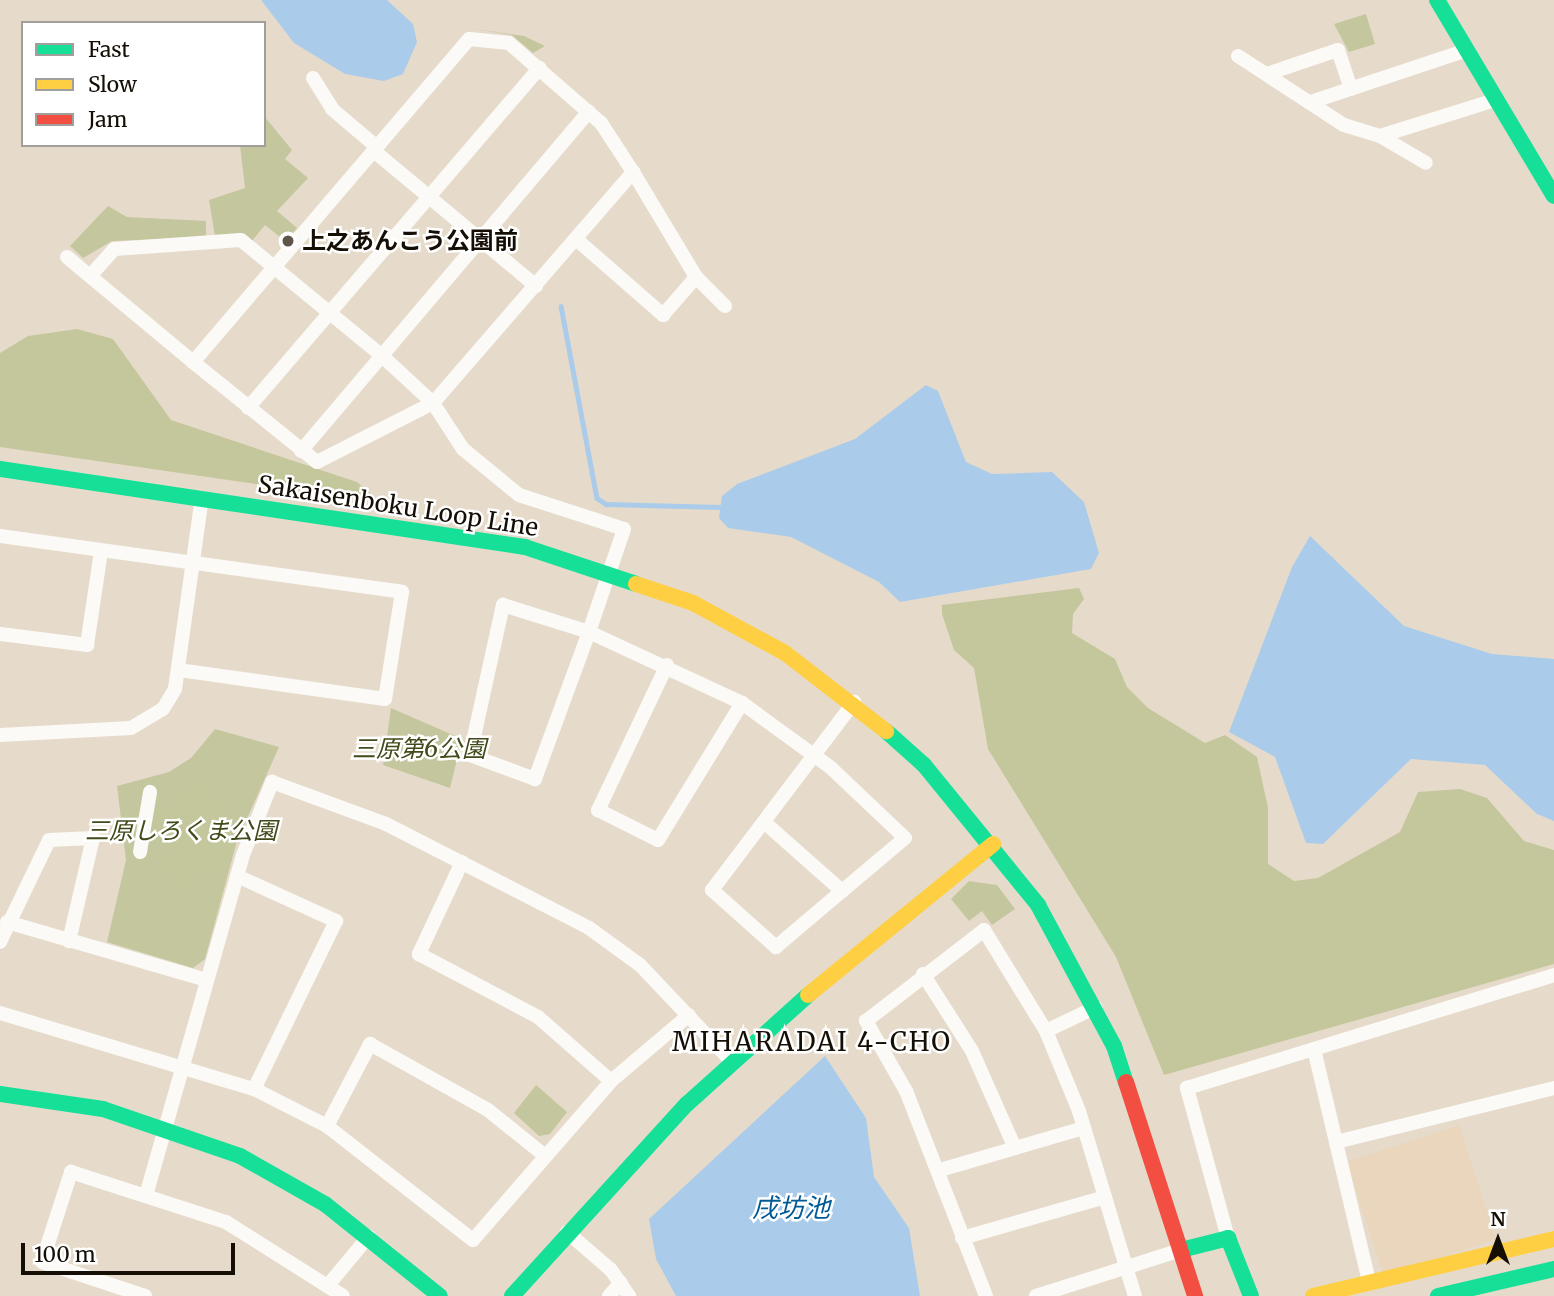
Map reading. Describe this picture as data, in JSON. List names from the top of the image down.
{
  "streets": {
    "street": ["Sakaisenboku Loop Line"]
  },
  "districts": ["MIHARADAI 4-CHO"],
  "water": ["戌坊池"],
  "parks": ["三原第6公園", "三原しろくま公園"],
  "places": ["上之あんこう公園前"],
  "legend": ["Fast", "Slow", "Jam"],
  "scale_bar": "100 m",
  "north": "top"
}
